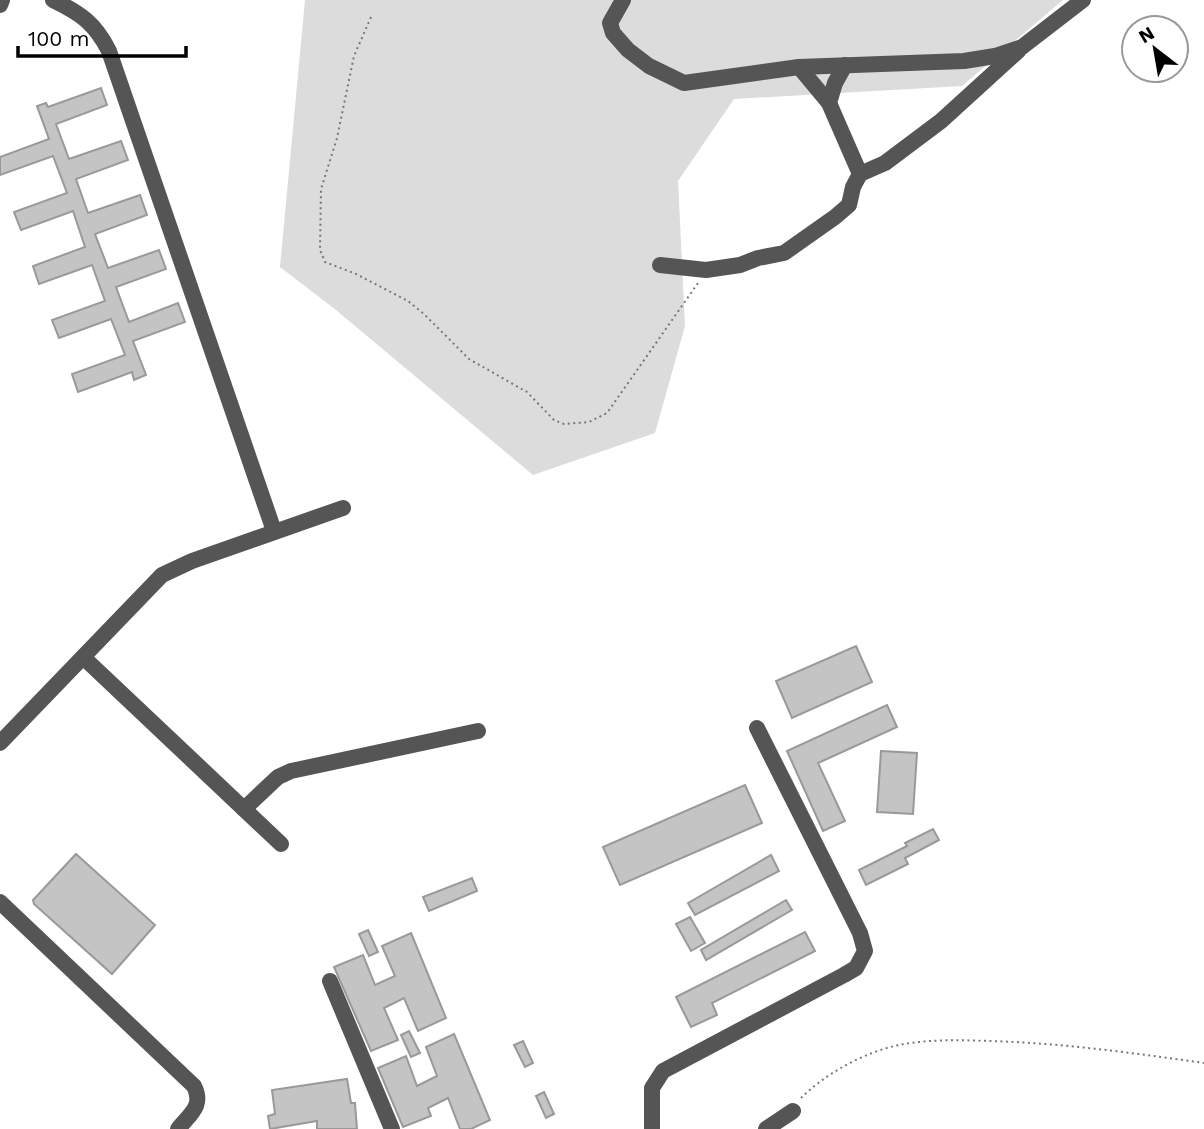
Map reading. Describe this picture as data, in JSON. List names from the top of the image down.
{
  "scale_bar": "100 m",
  "north": "top left"
}
